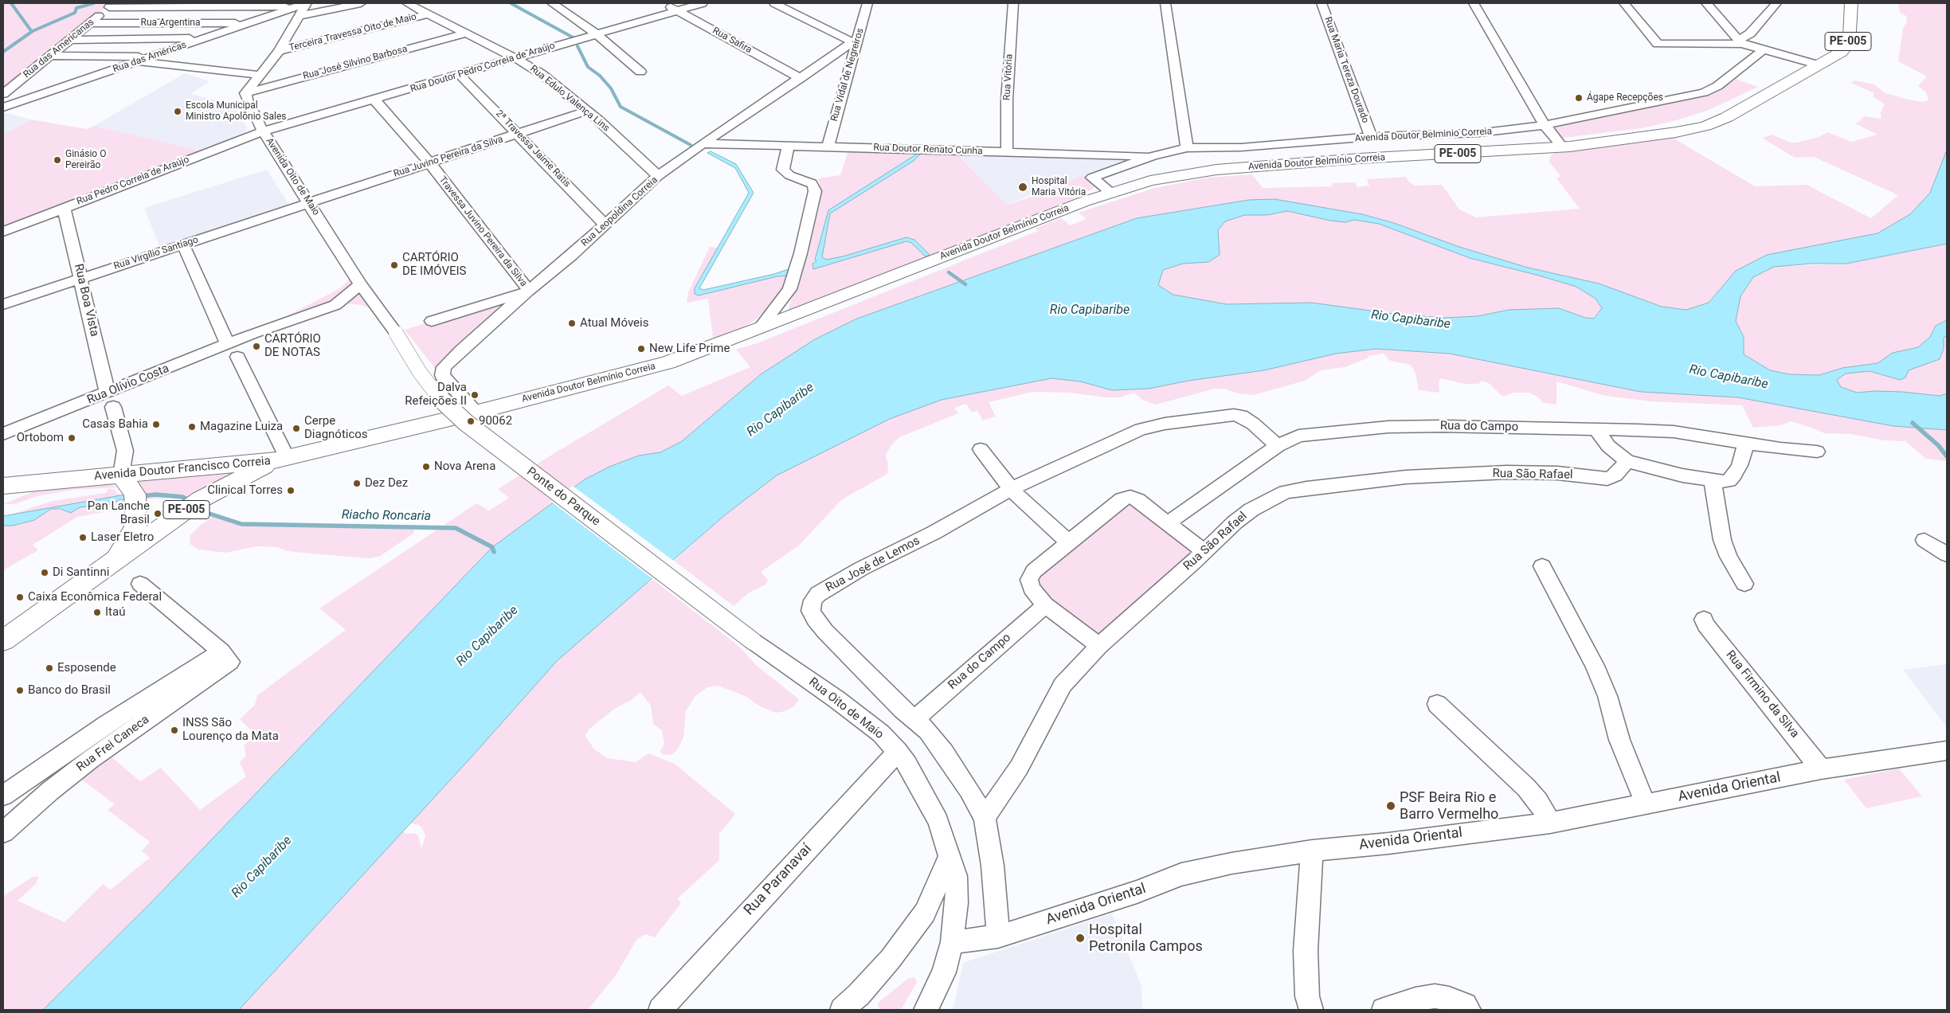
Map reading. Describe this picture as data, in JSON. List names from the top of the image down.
{
  "streets": {
    "main road": ["PE-005", "Avenida Doutor Belmínio Correia", "Avenida Doutor Francisco Correia"],
    "street": [
      "Rua Argentina",
      "Terceira Travessa Oito de Maio",
      "Rua Safira",
      "Rua das Americanas",
      "Rua das Américas",
      "Rua José Silvino Barbosa",
      "Rua Doutor Pedro Correia de Araújo",
      "Rua Maria Tereza Dourado",
      "Rua Vidal de Negreiros",
      "Rua Vitória",
      "Rua Edulo Valença Lins",
      "Avenida Doutor Belminio Correia",
      "2ª Travessa Jaime Ratis",
      "Rua Doutor Renato Cunha",
      "Rua Juvino Pereira da Silva",
      "Avenida Oito de Maio",
      "Rua Pedro Correia de Araújo",
      "Rua Leopoldina Correia",
      "Travessa Juvino Pereira da Silva",
      "Rua Virgílio Santiago",
      "Rua Boa Vista",
      "Rua Olívio Costa",
      "Rua do Campo",
      "Rua São Rafael",
      "Ponte do Parque",
      "Rua José de Lemos",
      "Rua Firmino da Silva",
      "Rua Oito de Maio",
      "Rua Frei Caneca",
      "Avenida Oriental",
      "Rua Paranavaí"
    ]
  },
  "crossings": [
    ["Rua Argentina", "Rua das Americanas"],
    ["Rua Argentina", "Rua das Américas"],
    ["Terceira Travessa Oito de Maio", "Rua Edulo Valença Lins"],
    ["Rua Safira", "Rua Doutor Pedro Correia de Araújo"],
    ["Rua Safira", "Rua Leopoldina Correia"],
    ["Rua José Silvino Barbosa", "Rua Edulo Valença Lins"],
    ["Rua José Silvino Barbosa", "Avenida Oito de Maio"],
    ["Rua Doutor Pedro Correia de Araújo", "Rua Edulo Valença Lins"],
    ["Rua Doutor Pedro Correia de Araújo", "2ª Travessa Jaime Ratis"],
    ["Rua Doutor Pedro Correia de Araújo", "Avenida Oito de Maio"],
    ["Rua Doutor Pedro Correia de Araújo", "Rua Pedro Correia de Araújo"],
    ["Rua Doutor Pedro Correia de Araújo", "Travessa Juvino Pereira da Silva"],
    ["Rua Maria Tereza Dourado", "Avenida Doutor Belminio Correia"],
    ["Rua Vidal de Negreiros", "Rua Doutor Renato Cunha"],
    ["Rua Vidal de Negreiros", "Rua Leopoldina Correia"],
    ["Rua Vitória", "Rua Doutor Renato Cunha"],
    ["Rua Edulo Valença Lins", "Rua Juvino Pereira da Silva"],
    ["Rua Edulo Valença Lins", "Rua Leopoldina Correia"],
    ["Avenida Doutor Belminio Correia", "Rua Doutor Renato Cunha"],
    ["Avenida Doutor Belminio Correia", "Avenida Doutor Belmínio Correia"],
    ["2ª Travessa Jaime Ratis", "Rua Juvino Pereira da Silva"],
    ["2ª Travessa Jaime Ratis", "Rua Leopoldina Correia"],
    ["Rua Doutor Renato Cunha", "Rua Leopoldina Correia"],
    ["Rua Juvino Pereira da Silva", "Avenida Oito de Maio"],
    ["Rua Juvino Pereira da Silva", "Travessa Juvino Pereira da Silva"],
    ["Rua Juvino Pereira da Silva", "Rua Virgílio Santiago"],
    ["Avenida Doutor Belmínio Correia", "Rua Leopoldina Correia"],
    ["Avenida Doutor Belmínio Correia", "Avenida Doutor Francisco Correia"],
    ["Avenida Oito de Maio", "Rua Pedro Correia de Araújo"],
    ["Avenida Oito de Maio", "Rua Virgílio Santiago"],
    ["Rua Pedro Correia de Araújo", "Rua Boa Vista"],
    ["Rua Leopoldina Correia", "Travessa Juvino Pereira da Silva"],
    ["Rua Virgílio Santiago", "Rua Boa Vista"],
    ["Rua Boa Vista", "Rua Olívio Costa"],
    ["Rua Boa Vista", "Avenida Doutor Francisco Correia"],
    ["Rua do Campo", "Rua José de Lemos"],
    ["Rua São Rafael", "Rua José de Lemos"],
    ["Ponte do Parque", "Rua Oito de Maio"],
    ["Rua José de Lemos", "Avenida Oriental"],
    ["Rua Firmino da Silva", "Avenida Oriental"],
    ["Rua Oito de Maio", "Avenida Oriental"],
    ["Rua Oito de Maio", "Rua Paranavaí"]
  ],
  "water": ["Rio Capibaribe", "Riacho Roncaria"],
  "places": [
    "Ágape Recepções",
    "Escola Municipal Ministro Apolônio Sales",
    "Ginásio O Pereirão",
    "Hospital Maria Vitória",
    "CARTÓRIO DE IMÓVEIS",
    "Atual Móveis",
    "CARTÓRIO DE NOTAS",
    "New Life Prime",
    "Dalva Refeições II",
    "90062",
    "Casas Bahia",
    "Magazine Luiza",
    "Cerpe Diagnóticos",
    "Ortobom",
    "Nova Arena",
    "Dez Dez",
    "Clinical Torres",
    "Pan Lanche Brasil",
    "Laser Eletro",
    "Di Santinni",
    "Caixa Econômica Federal",
    "Itaú",
    "Esposende",
    "Banco do Brasil",
    "INSS São Lourenço da Mata",
    "PSF Beira Rio e Barro Vermelho",
    "Hospital Petronila Campos"
  ]
}
